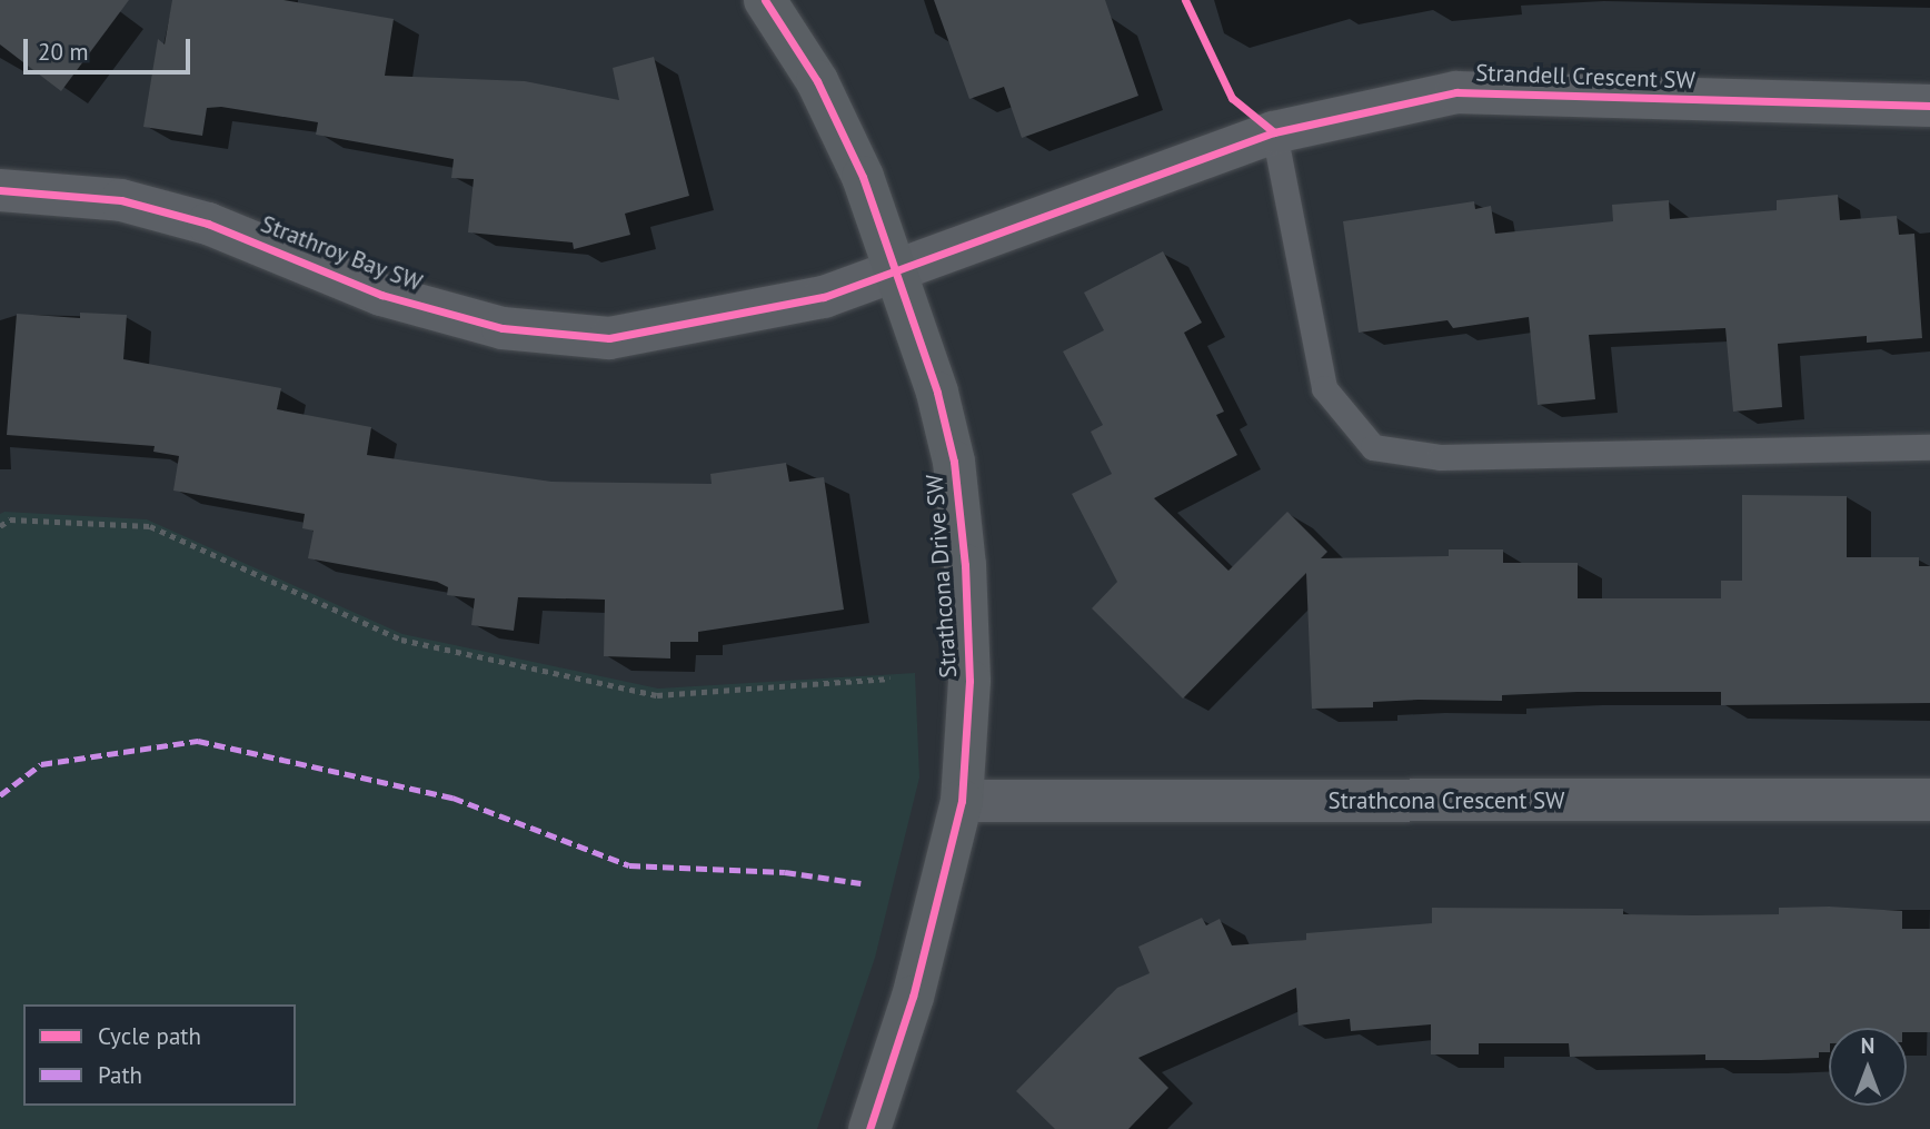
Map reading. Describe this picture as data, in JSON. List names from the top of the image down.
{
  "streets": {
    "street": [
      "Strandell Crescent SW",
      "Strathroy Bay SW",
      "Strathcona Drive SW",
      "Strathcona Crescent SW"
    ]
  },
  "crossings": [
    ["Strandell Crescent SW", "Strathroy Bay SW"],
    ["Strandell Crescent SW", "Strathcona Drive SW"],
    ["Strathroy Bay SW", "Strathcona Drive SW"],
    ["Strathcona Drive SW", "Strathcona Crescent SW"]
  ],
  "legend": ["Cycle path", "Path"],
  "scale_bar": "20 m",
  "north": "top"
}
